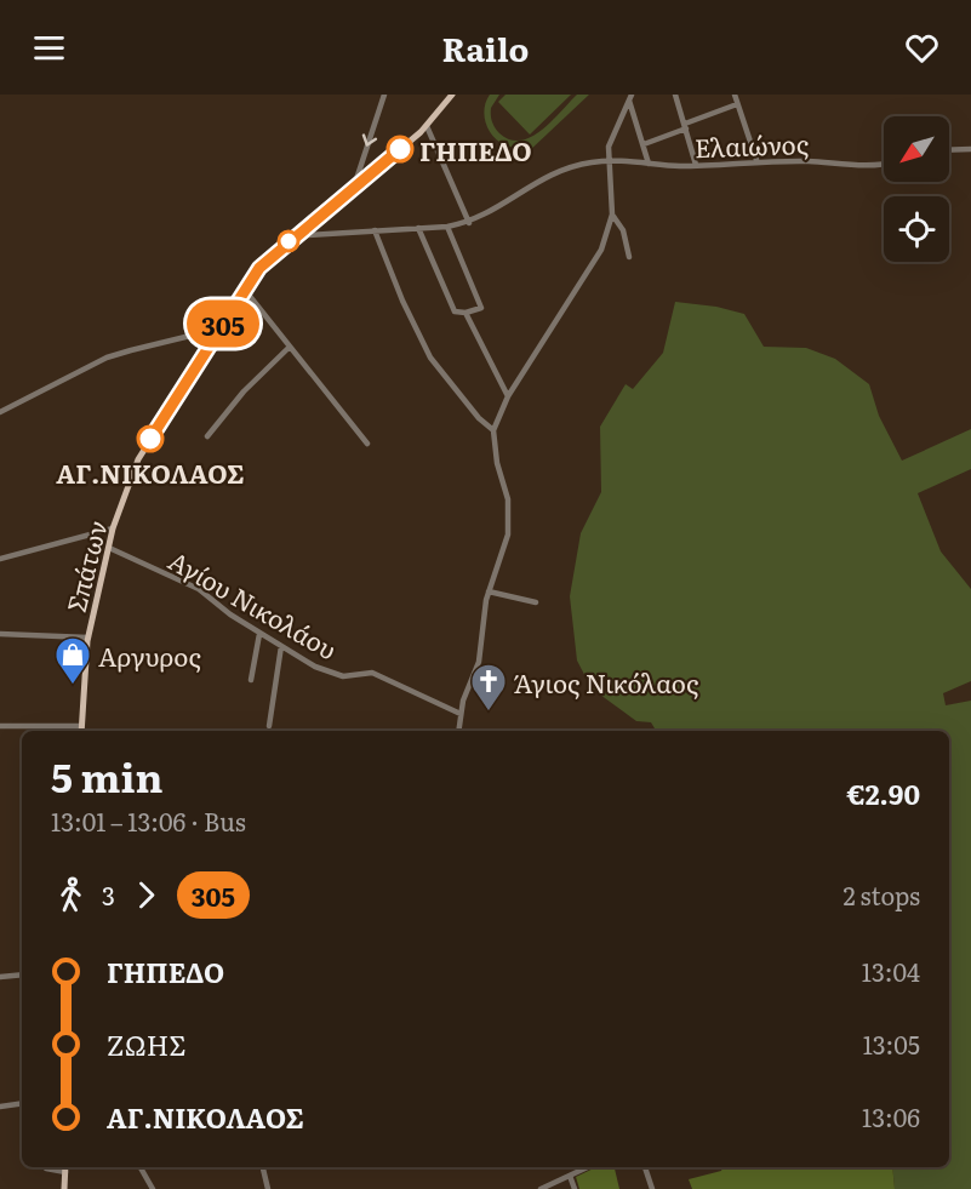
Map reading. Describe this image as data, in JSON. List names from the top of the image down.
{
  "streets": {
    "main road": ["Σπάτων"],
    "street": ["Ελαιώνος", "Αγίου Νικολάου"]
  },
  "crossings": [
    ["Ελαιώνος", "Σπάτων"],
    ["Σπάτων", "Αγίου Νικολάου"]
  ],
  "places": {
    "other": ["ΓΗΠΕΔΟ", "ΑΓ.ΝΙΚΟΛΑΟΣ"],
    "shop": ["Αργυρος"],
    "church": ["Άγιος Νικόλαος"]
  },
  "lines": ["bus line 305"],
  "north": "bottom left",
  "page": {
    "header": "Railo",
    "on_map": "305",
    "heading": ["5 min", "13:01 – 13:06 · Bus", "€2.90"],
    "legs": ["3", "305", "2 stops"],
    "list": [
      {
        "name": "ΓΗΠΕΔΟ",
        "value": "13:04"
      },
      {
        "name": "ΖΩΗΣ",
        "value": "13:05"
      },
      {
        "name": "ΑΓ.ΝΙΚΟΛΑΟΣ",
        "value": "13:06"
      }
    ]
  }
}
